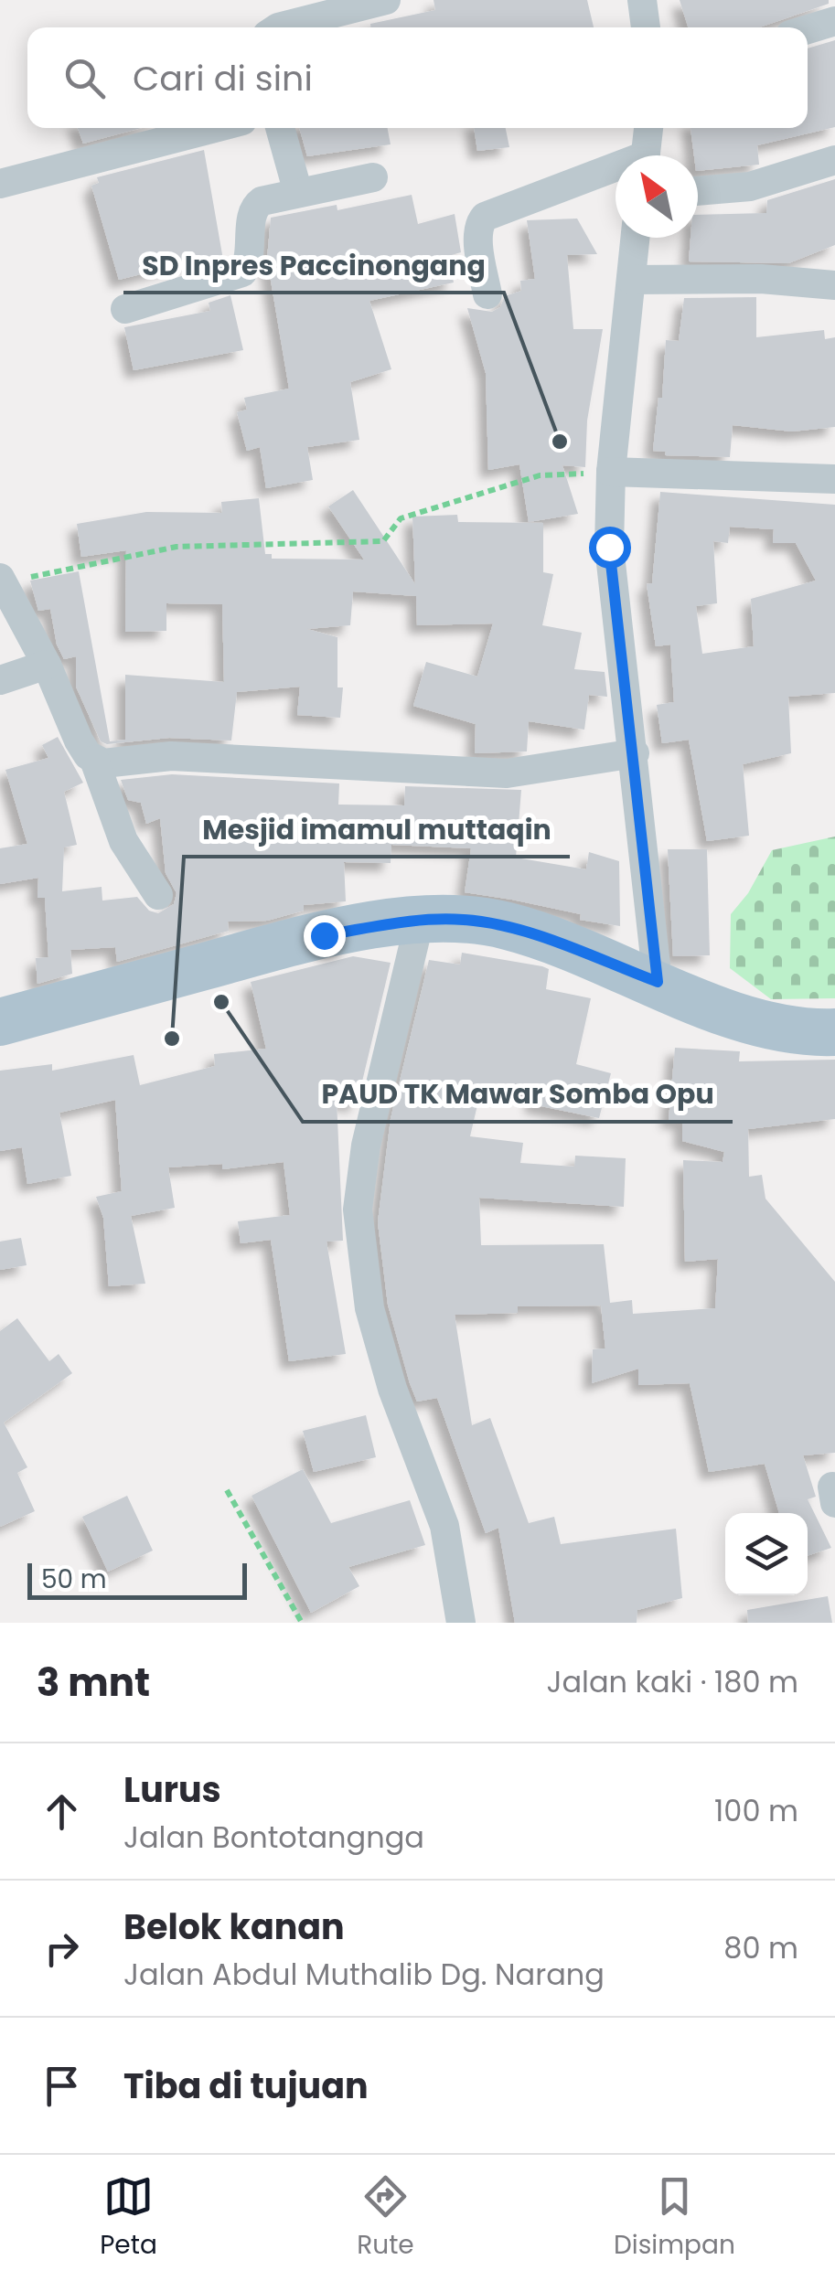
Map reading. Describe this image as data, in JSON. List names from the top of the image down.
{
  "places": ["SD Inpres Paccinongang", "PAUD TK Mawar Somba Opu", "Mesjid imamul muttaqin"],
  "scale_bar": "50 m",
  "north": "top left",
  "page": {
    "search": "Cari di sini",
    "scale": "50 m",
    "heading": ["3 mnt", "Jalan kaki · 180 m"],
    "list": [
      ["Lurus", "Jalan Bontotangnga", "100 m"],
      ["Belok kanan", "Jalan Abdul Muthalib Dg. Narang", "80 m"],
      "Tiba di tujuan"
    ],
    "nav": ["Peta", "Rute", "Disimpan"]
  }
}
